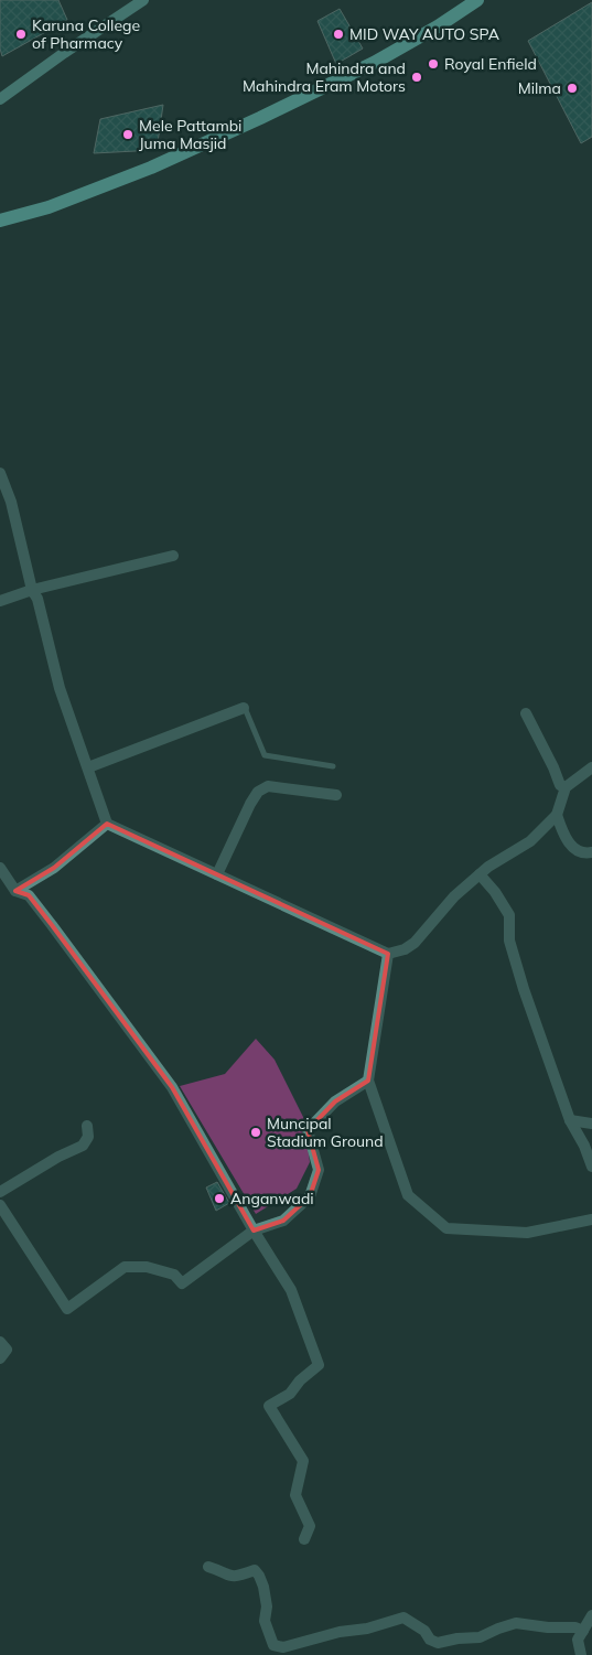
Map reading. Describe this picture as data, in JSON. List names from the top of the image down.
{
  "places": [
    "Karuna College of Pharmacy",
    "MID WAY AUTO SPA",
    "Royal Enfield",
    "Mahindra and Mahindra Eram Motors",
    "Milma",
    "Mele Pattambi Juma Masjid",
    "Muncipal Stadium Ground",
    "Anganwadi"
  ]
}
